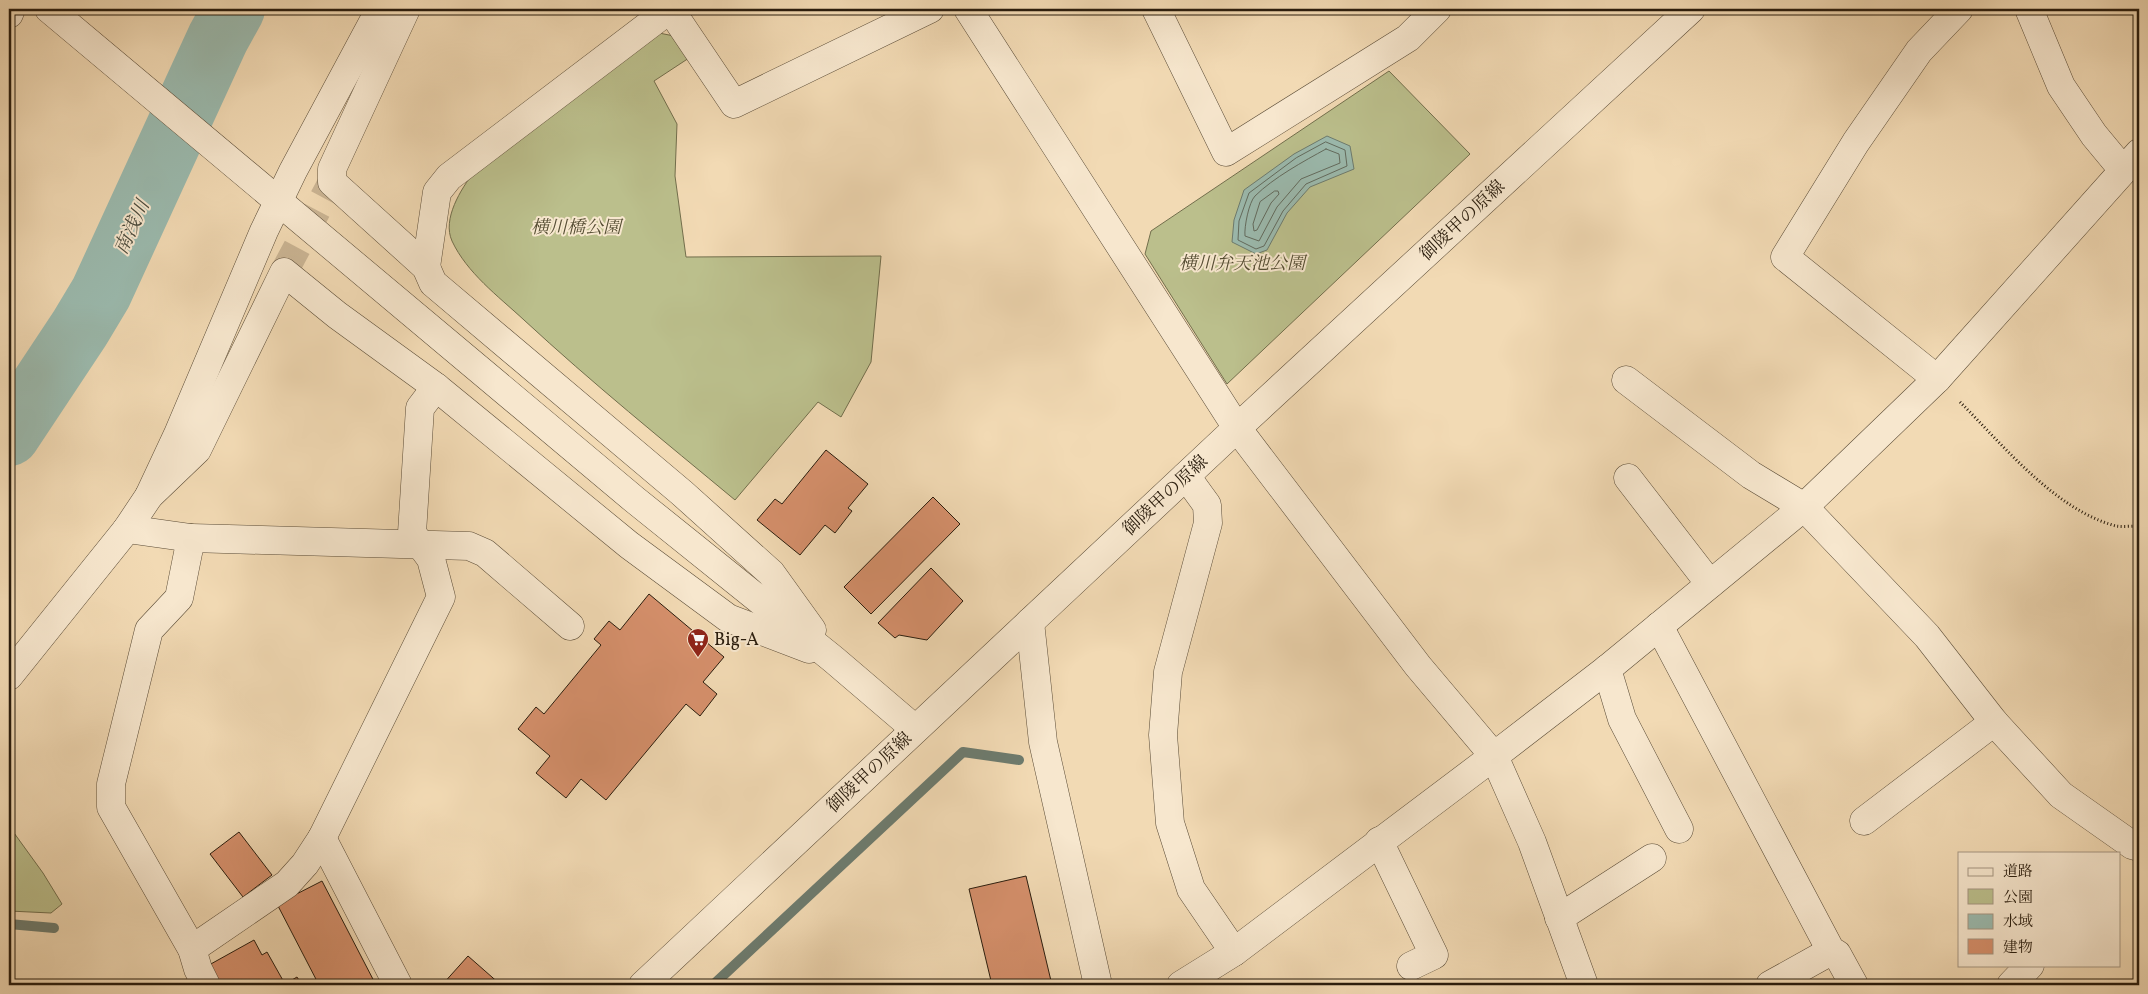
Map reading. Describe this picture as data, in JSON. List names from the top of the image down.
{
  "streets": {
    "street": ["御陵甲の原線"]
  },
  "water": ["南浅川"],
  "parks": ["横川橋公園", "横川弁天池公園"],
  "places": {
    "supermarket": ["Big-A"]
  },
  "legend": [
    "道路",
    "公園",
    "水域",
    "建物"
  ]
}
